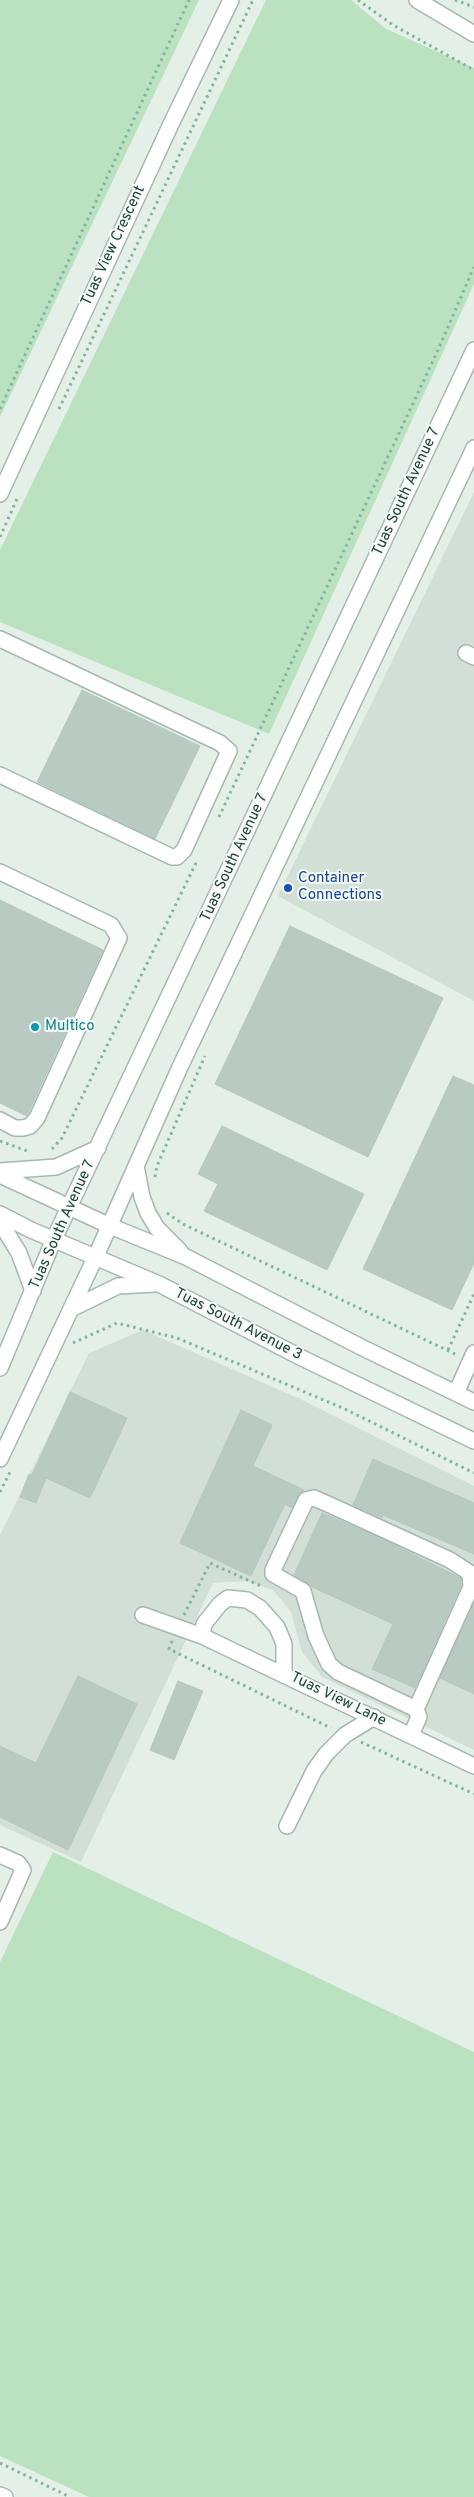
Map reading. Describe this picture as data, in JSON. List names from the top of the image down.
{
  "streets": {
    "street": [
      "Tuas View Crescent",
      "Tuas South Avenue 7",
      "Tuas South Avenue 3",
      "Tuas View Lane"
    ]
  },
  "crossings": [
    ["Tuas South Avenue 7", "Tuas South Avenue 3"]
  ],
  "places": ["Container Connections", "Multico"]
}
